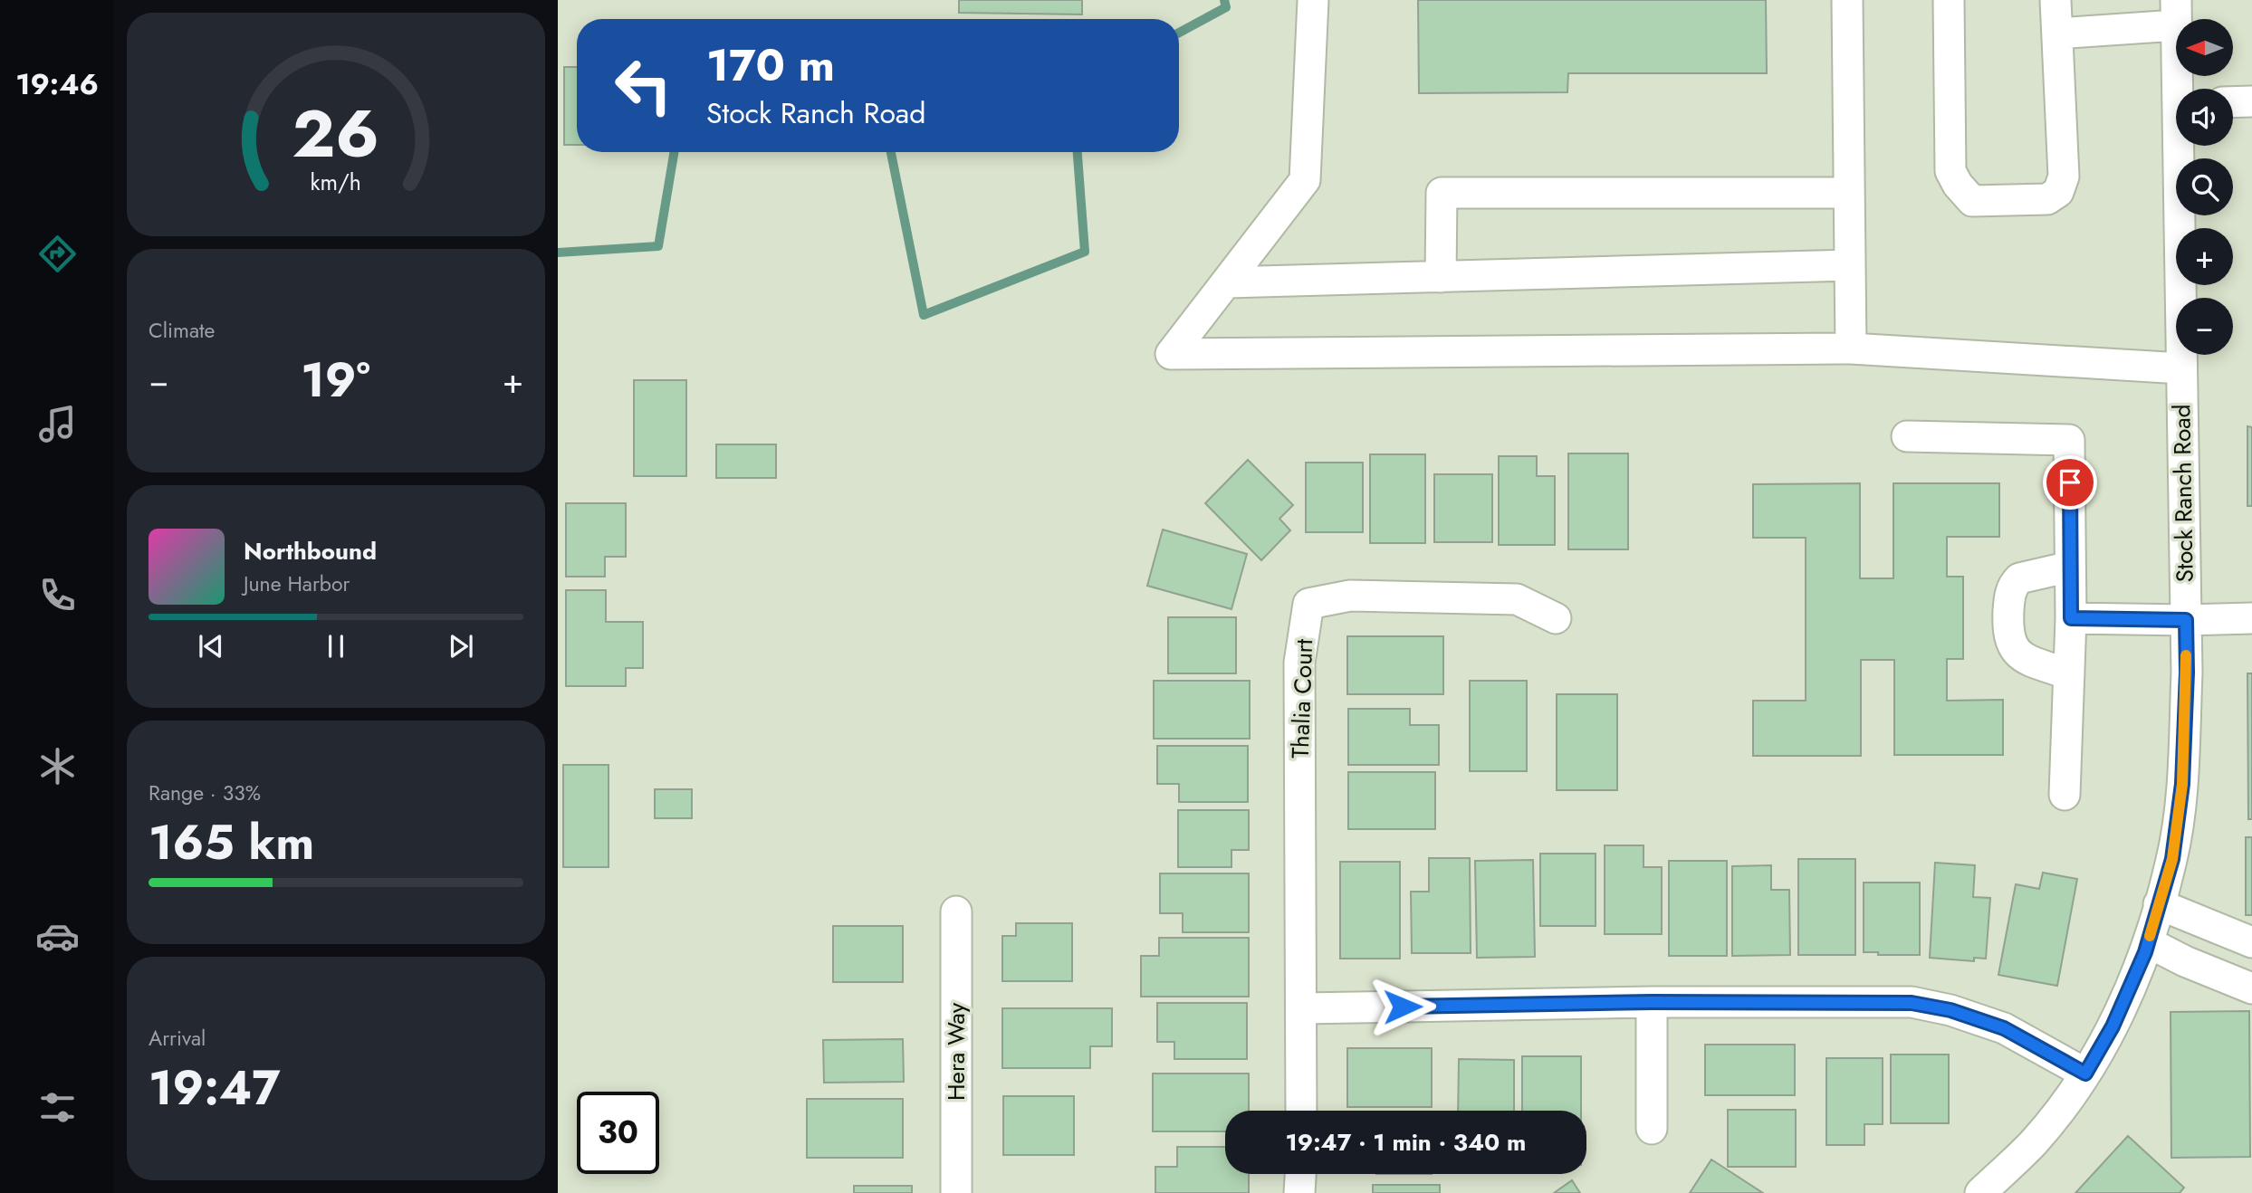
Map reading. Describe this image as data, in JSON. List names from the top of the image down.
{
  "streets": {
    "street": ["Stock Ranch Road", "Thalia Court", "Hera Way"]
  },
  "north": "left",
  "page": {
    "tabs": "19:46",
    "map_buttons": ["+", "−"],
    "turn": ["170 m", "Stock Ranch Road"],
    "tile": [
      "Climate",
      ["Range · 33%", "165 km"],
      ["Arrival", "19:47"]
    ],
    "heat": ["−", "19°", "+"],
    "song": ["Northbound", "June Harbor"],
    "limit": "30",
    "trip": "19:47 · 1 min · 340 m",
    "gauge": ["26", "km/h"]
  }
}
